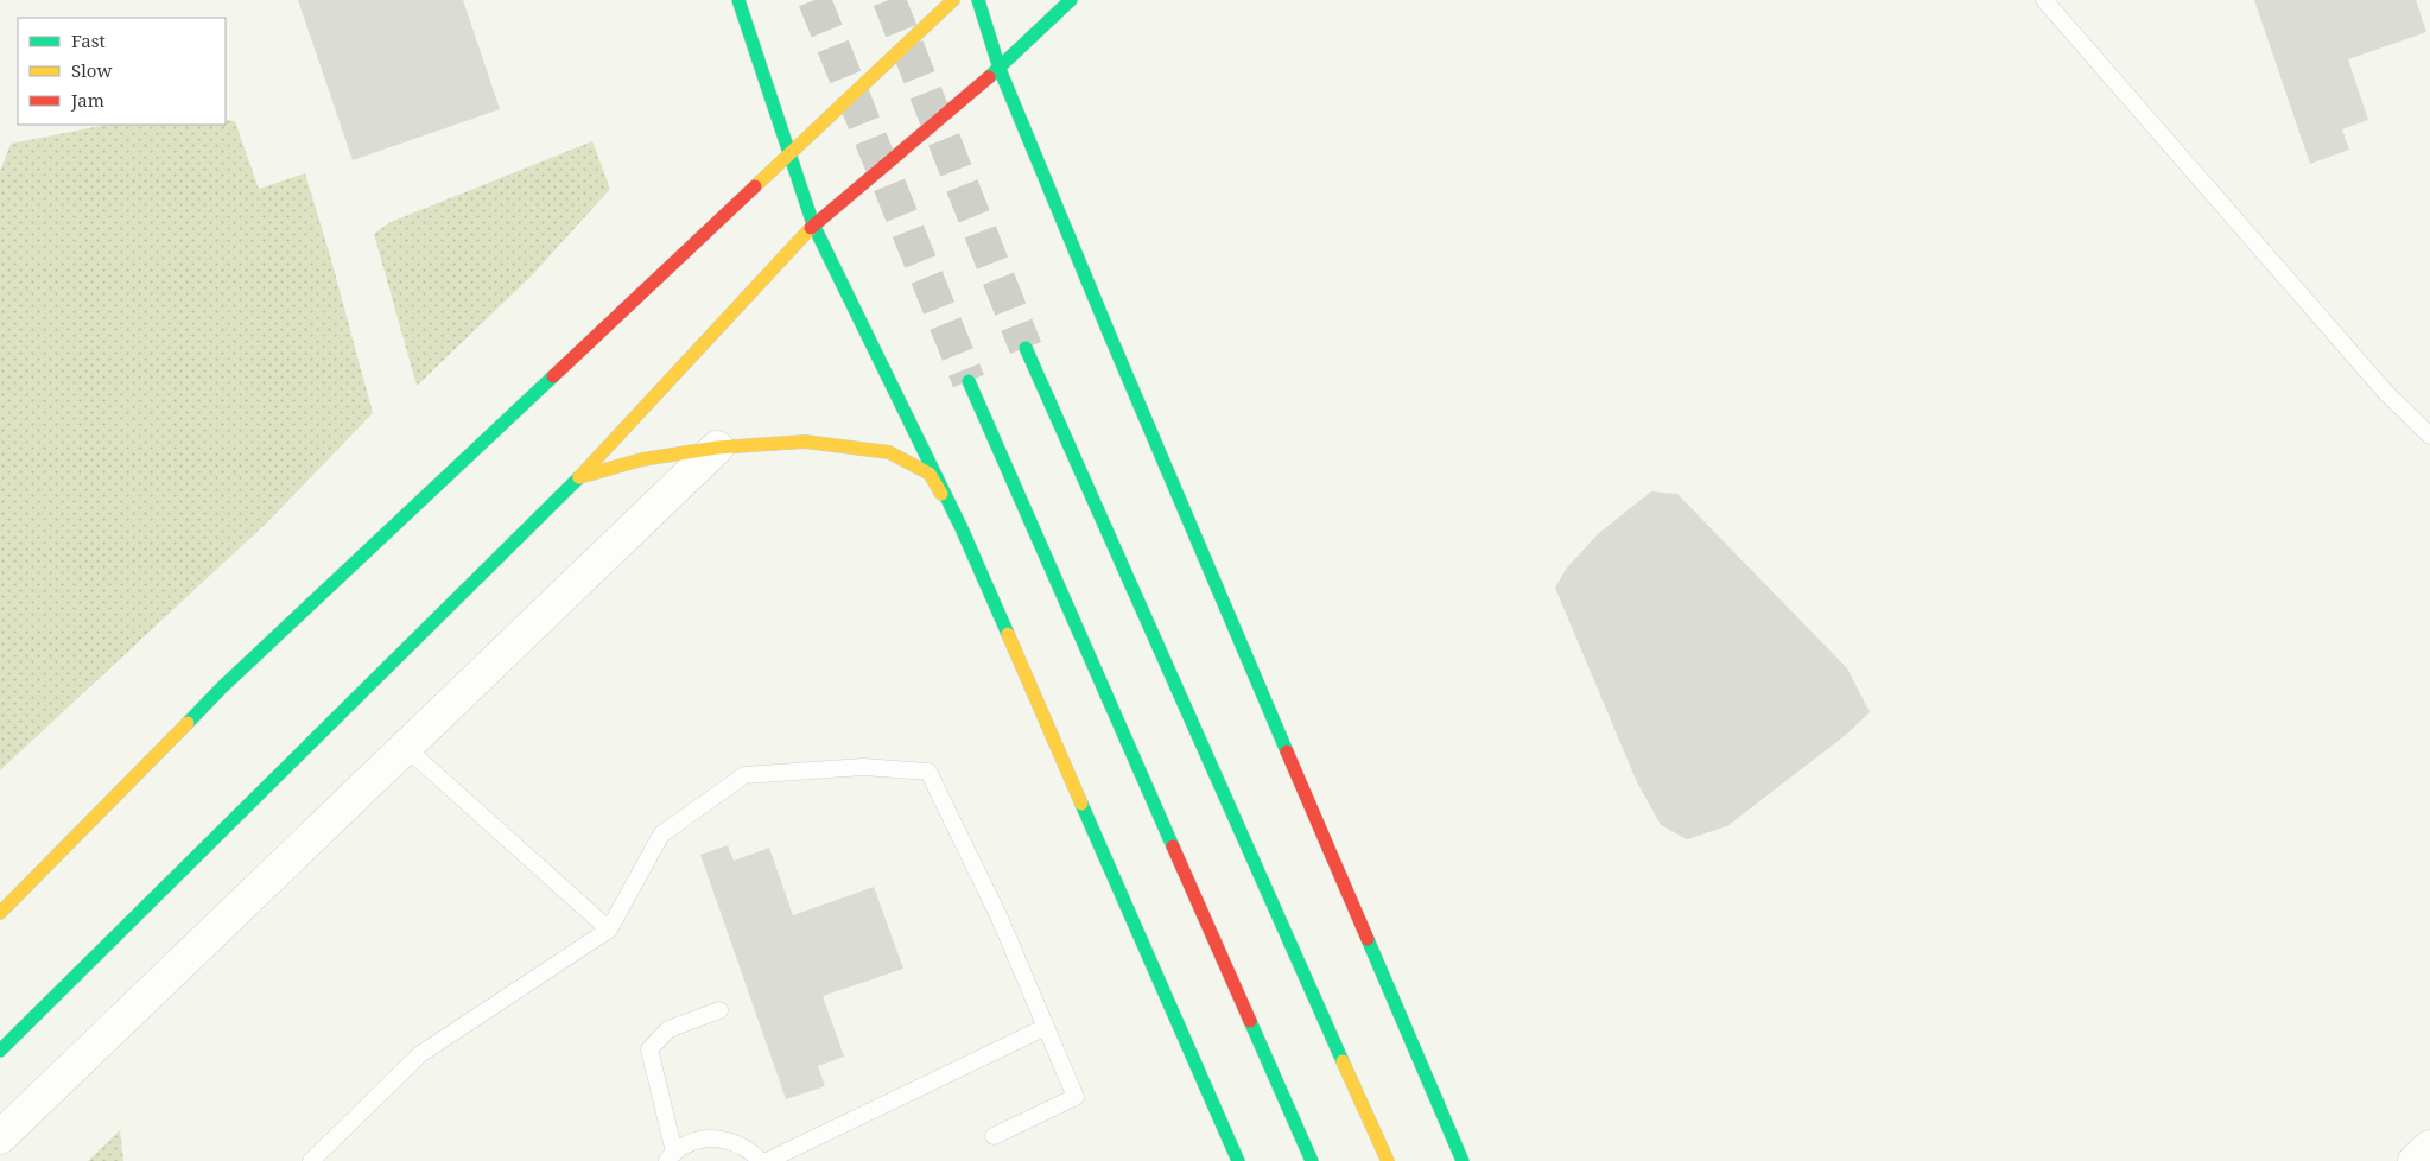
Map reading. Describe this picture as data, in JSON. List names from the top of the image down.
{
  "legend": ["Fast", "Slow", "Jam"]
}
